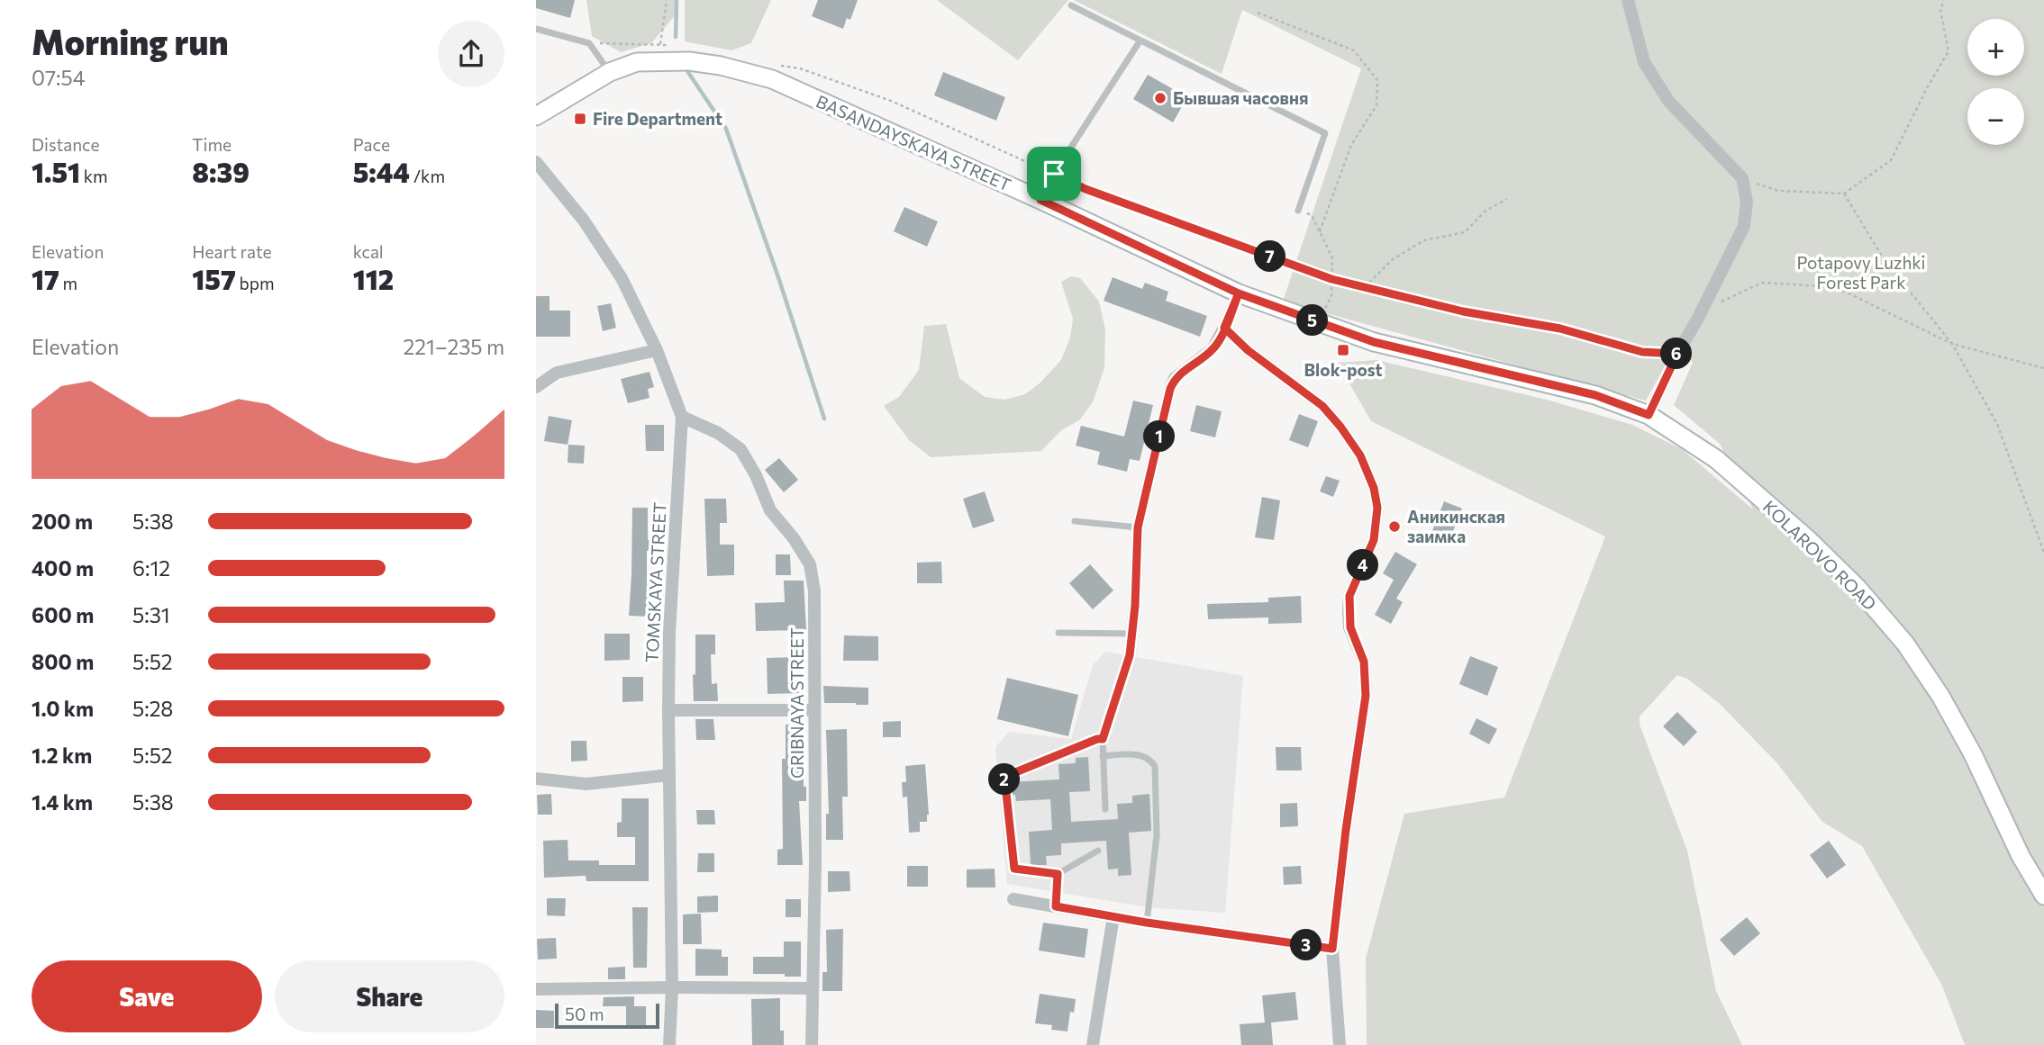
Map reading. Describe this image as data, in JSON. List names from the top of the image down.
{
  "streets": {
    "street": [
      "BASANDAYSKAYA STREET",
      "KOLAROVO ROAD",
      "TOMSKAYA STREET",
      "GRIBNAYA STREET"
    ]
  },
  "crossings": [
    ["BASANDAYSKAYA STREET", "KOLAROVO ROAD"],
    ["TOMSKAYA STREET", "GRIBNAYA STREET"]
  ],
  "parks": ["Potapovy Luzhki Forest Park"],
  "places": {
    "other": ["Бывшая часовня", "Аникинская заимка"],
    "transit": ["Fire Department", "Blok-post"]
  },
  "scale_bar": "50 m",
  "page": {
    "heading": ["Morning run", "07:54"],
    "map_buttons": ["+", "−"],
    "stats": [
      ["Distance", "1.51 km"],
      ["Time", "8:39"],
      ["Pace", "5:44 /km"],
      ["Elevation", "17 m"],
      ["Heart rate", "157 bpm"],
      ["kcal", "112"]
    ],
    "pins": [
      "7",
      "5",
      "6",
      "1",
      "4",
      "2",
      "3"
    ],
    "chart": ["Elevation", "221–235 m"],
    "list": [
      {
        "name": "200 m",
        "note": "5:38"
      },
      {
        "name": "400 m",
        "note": "6:12"
      },
      {
        "name": "600 m",
        "note": "5:31"
      },
      {
        "name": "800 m",
        "note": "5:52"
      },
      {
        "name": "1.0 km",
        "note": "5:28"
      },
      {
        "name": "1.2 km",
        "note": "5:52"
      },
      {
        "name": "1.4 km",
        "note": "5:38"
      }
    ],
    "buttons": ["Save", "Share"],
    "scale": "50 m"
  }
}
